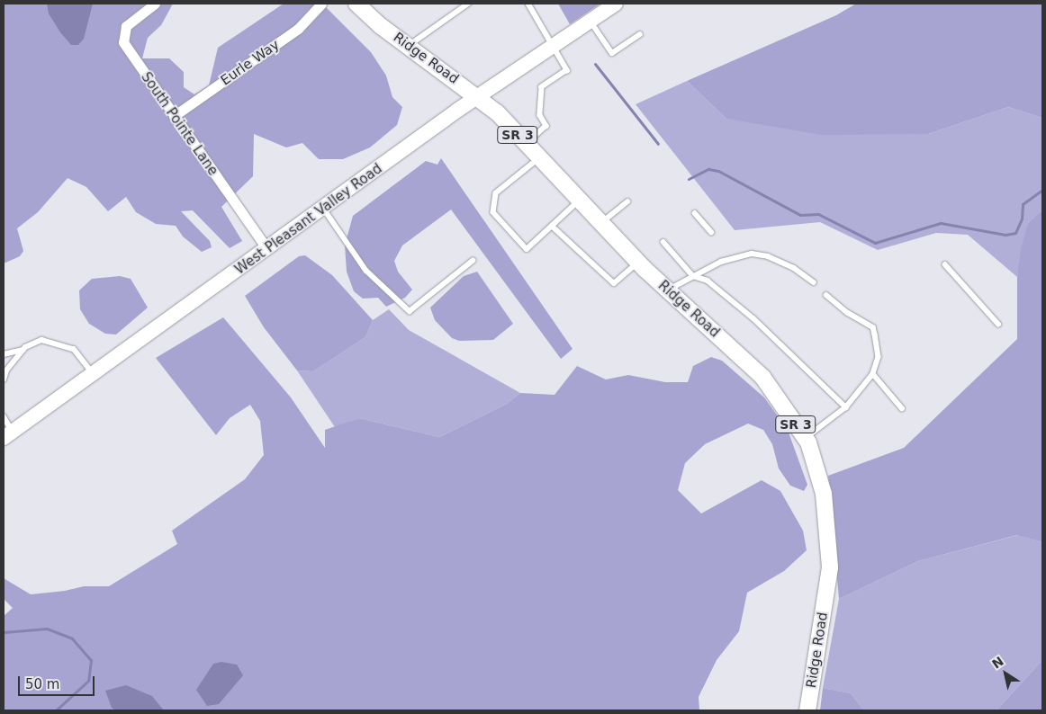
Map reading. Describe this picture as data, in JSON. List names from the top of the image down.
{
  "streets": {
    "main road": ["Ridge Road", "SR 3", "West Pleasant Valley Road"],
    "street": ["Eurle Way", "South Pointe Lane"]
  },
  "crossings": [
    ["Ridge Road", "West Pleasant Valley Road"],
    ["Eurle Way", "South Pointe Lane"],
    ["South Pointe Lane", "West Pleasant Valley Road"]
  ],
  "scale_bar": "50 m",
  "north": "top left"
}
